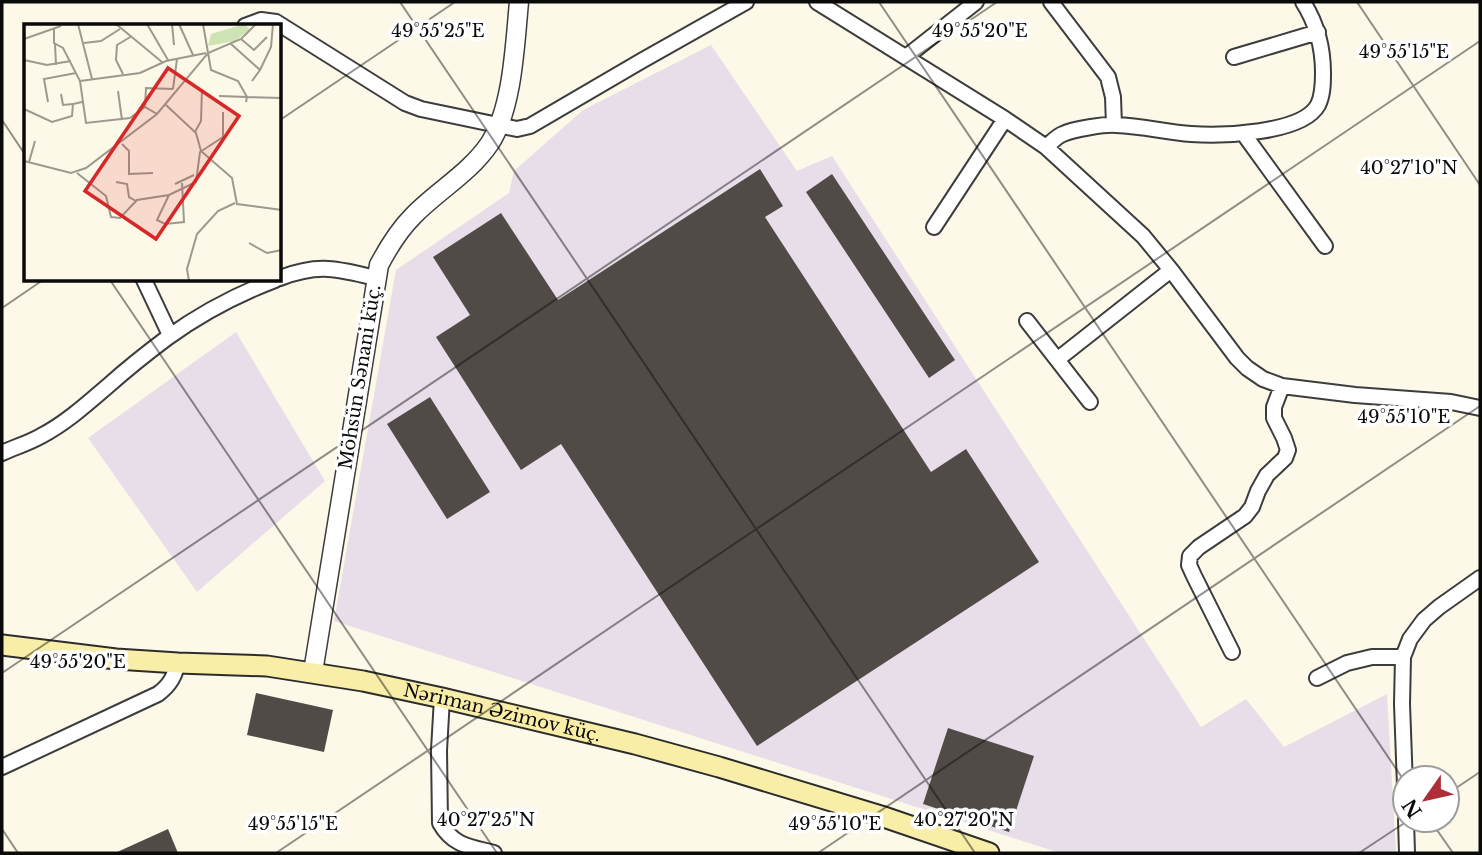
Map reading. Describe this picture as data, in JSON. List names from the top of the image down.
{
  "streets": {
    "main road": ["Nəriman Əzimov küç."],
    "street": ["Möhsün Sənani küç."]
  },
  "crossings": [
    ["Möhsün Sənani küç.", "Nəriman Əzimov küç."]
  ],
  "north": "bottom left",
  "coordinates": [
    "49°55'25\"E",
    "49°55'20\"E",
    "49°55'15\"E",
    "40°27'10\"N",
    "49°55'10\"E",
    "40°27'25\"N",
    "40°27'20\"N"
  ]
}
